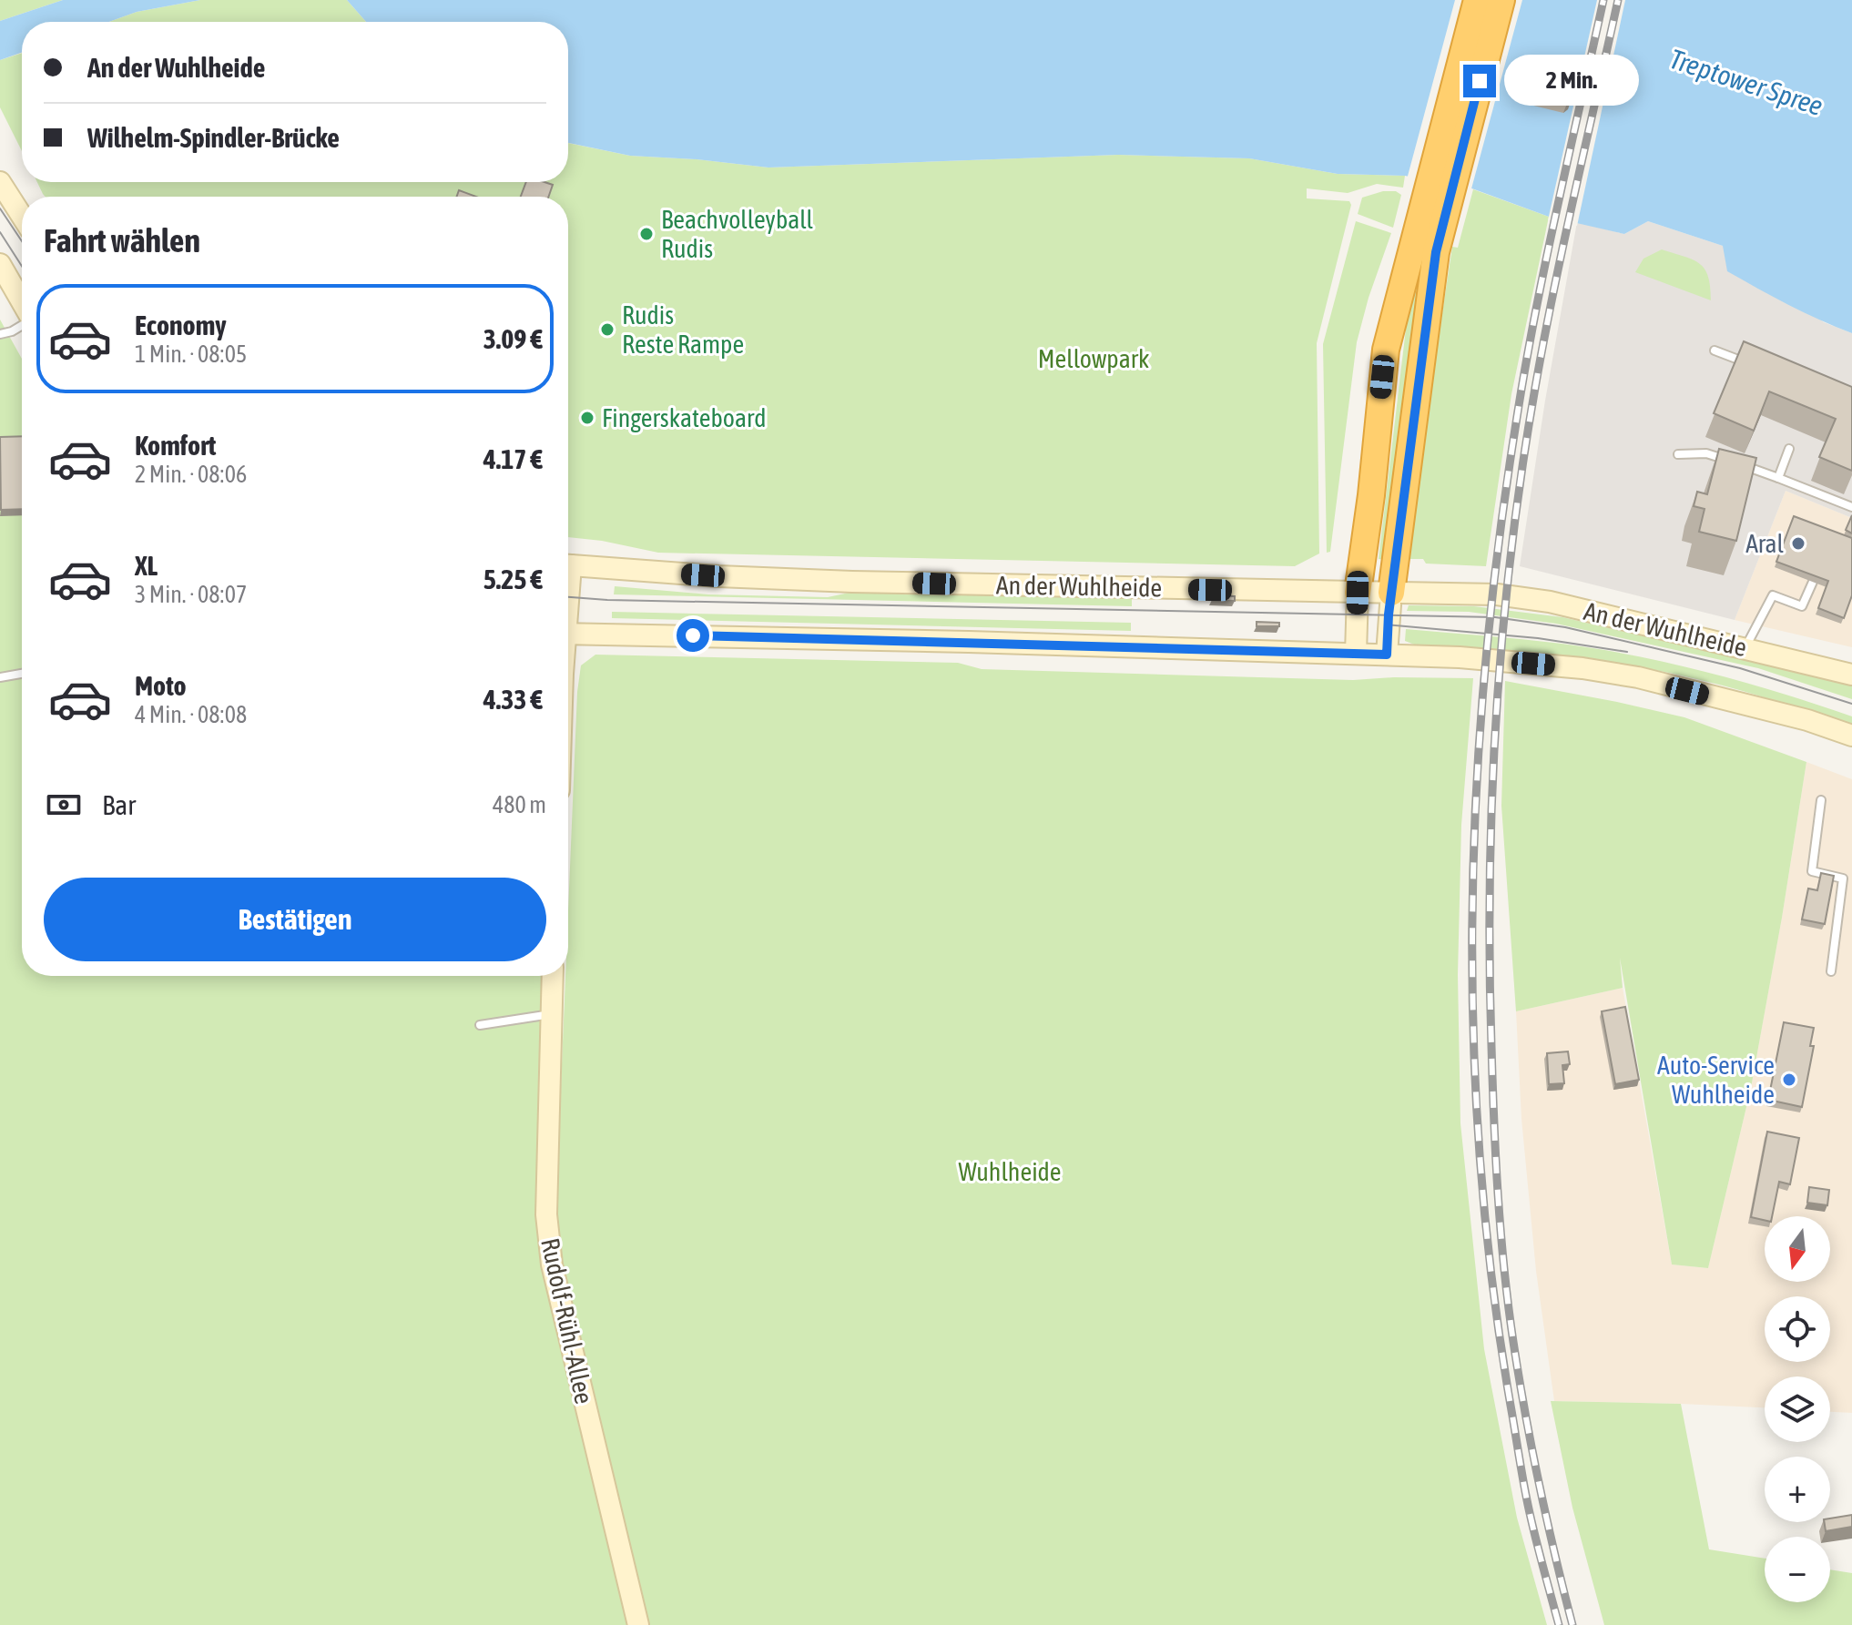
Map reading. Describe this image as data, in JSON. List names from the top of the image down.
{
  "streets": {
    "main road": ["An der Wuhlheide", "Rudolf-Rühl-Allee"]
  },
  "water": ["Treptower Spree"],
  "parks": ["Mellowpark", "Wuhlheide"],
  "places": [
    "Beachvolleyball Rudis",
    "Rudis Reste Rampe",
    "Fingerskateboard",
    "Aral",
    "Auto-Service Wuhlheide"
  ],
  "north": "bottom",
  "page": {
    "banner": ["An der Wuhlheide", "Wilhelm-Spindler-Brücke"],
    "bubble": "2 Min.",
    "heading": "Fahrt wählen",
    "list": [
      {
        "name": "Economy",
        "note": "1 Min. · 08:05",
        "value": "3.09 €"
      },
      {
        "name": "Komfort",
        "note": "2 Min. · 08:06",
        "value": "4.17 €"
      },
      {
        "name": "XL",
        "note": "3 Min. · 08:07",
        "value": "5.25 €"
      },
      {
        "name": "Moto",
        "note": "4 Min. · 08:08",
        "value": "4.33 €"
      }
    ],
    "pay": ["Bar", "480 m"],
    "buttons": "Bestätigen",
    "map_buttons": ["+", "−"]
  }
}
